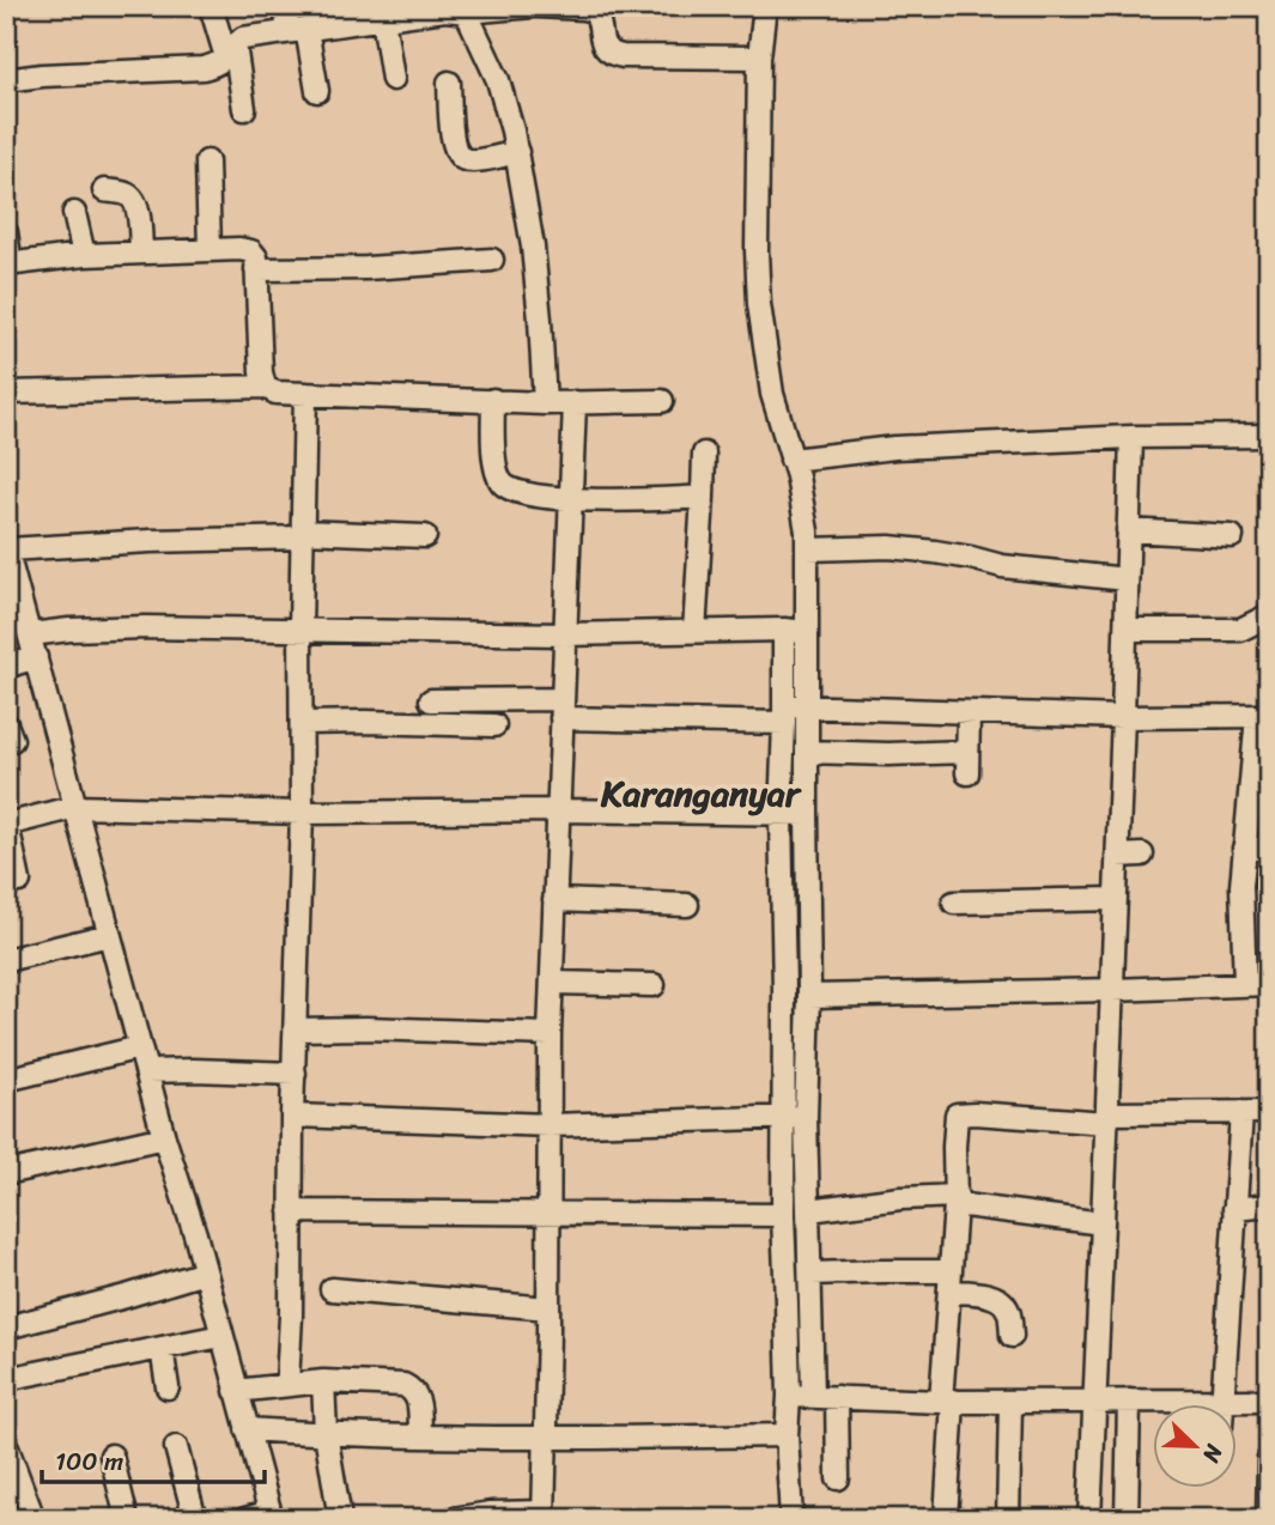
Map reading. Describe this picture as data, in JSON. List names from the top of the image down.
{
  "districts": ["Karanganyar"],
  "scale_bar": "100 m",
  "north": "bottom right"
}
